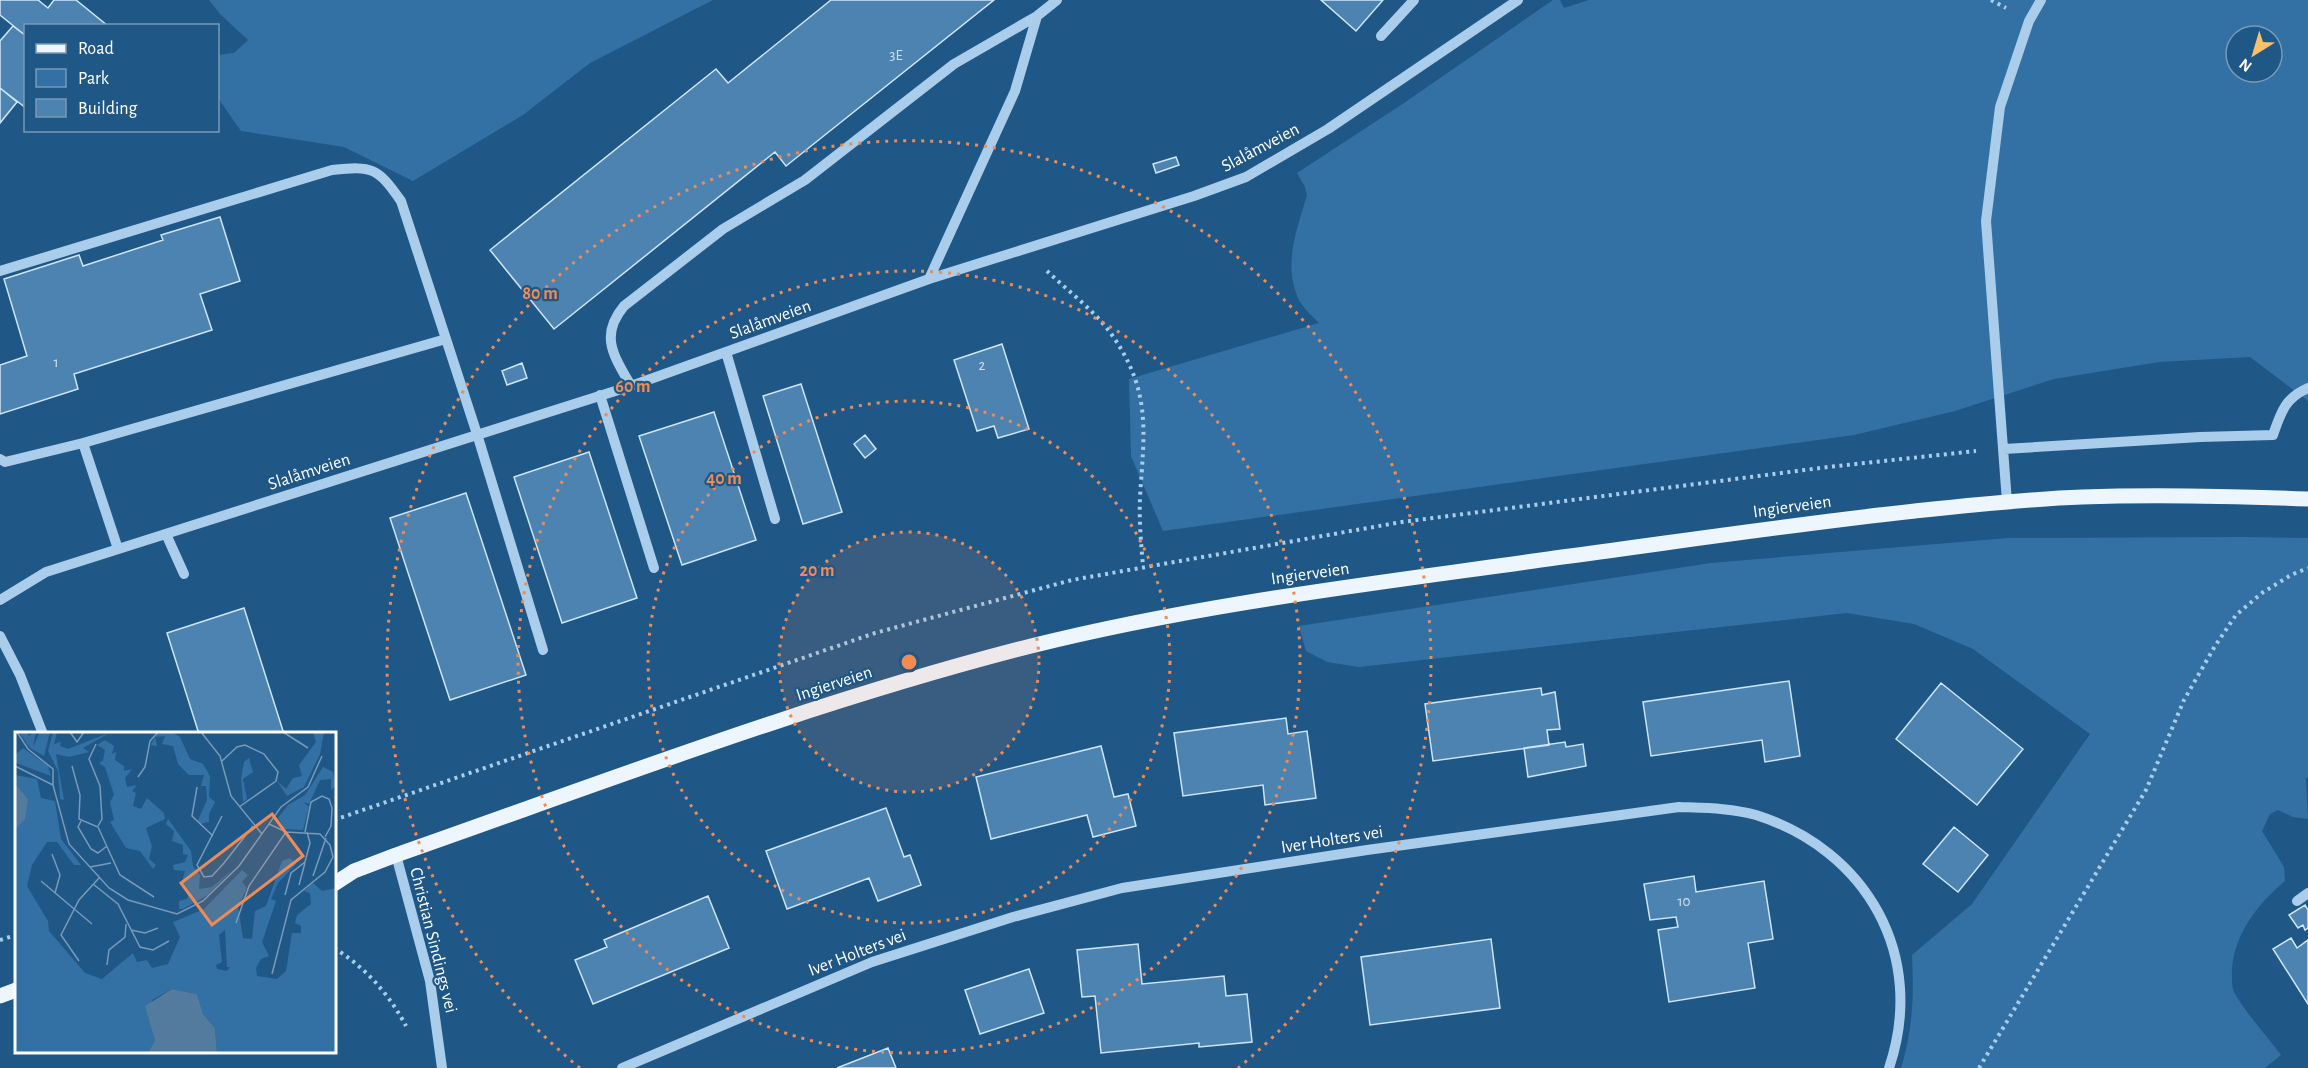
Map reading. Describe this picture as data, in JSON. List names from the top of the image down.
{
  "streets": {
    "main road": ["Ingierveien"],
    "street": ["Slalåmveien", "Iver Holters vei", "Christian Sindings vei"]
  },
  "crossings": [
    ["Ingierveien", "Christian Sindings vei"]
  ],
  "house_numbers": [
    "3E",
    "1",
    "2",
    "10"
  ],
  "legend": ["Road", "Park", "Building"],
  "north": "bottom left",
  "rings": [
    "80 m",
    "60 m",
    "40 m",
    "20 m"
  ]
}
